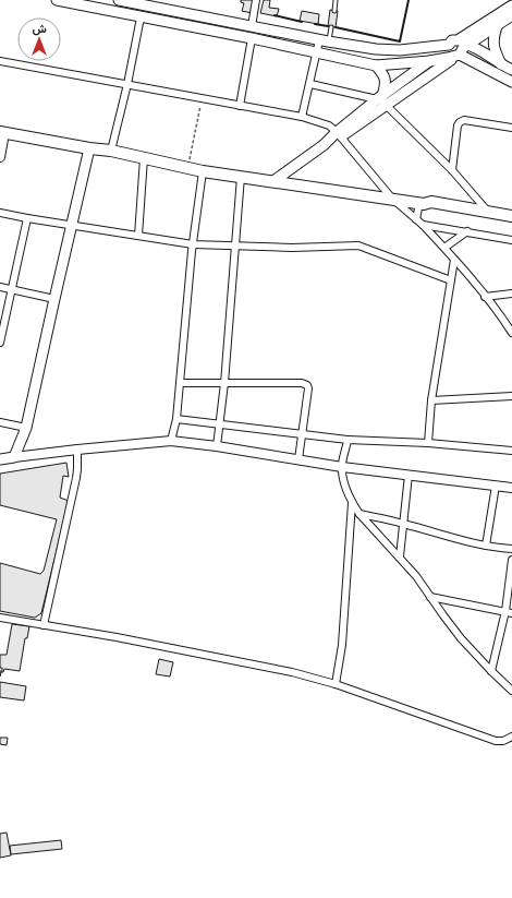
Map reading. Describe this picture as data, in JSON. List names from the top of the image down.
{
  "north": "top"
}
